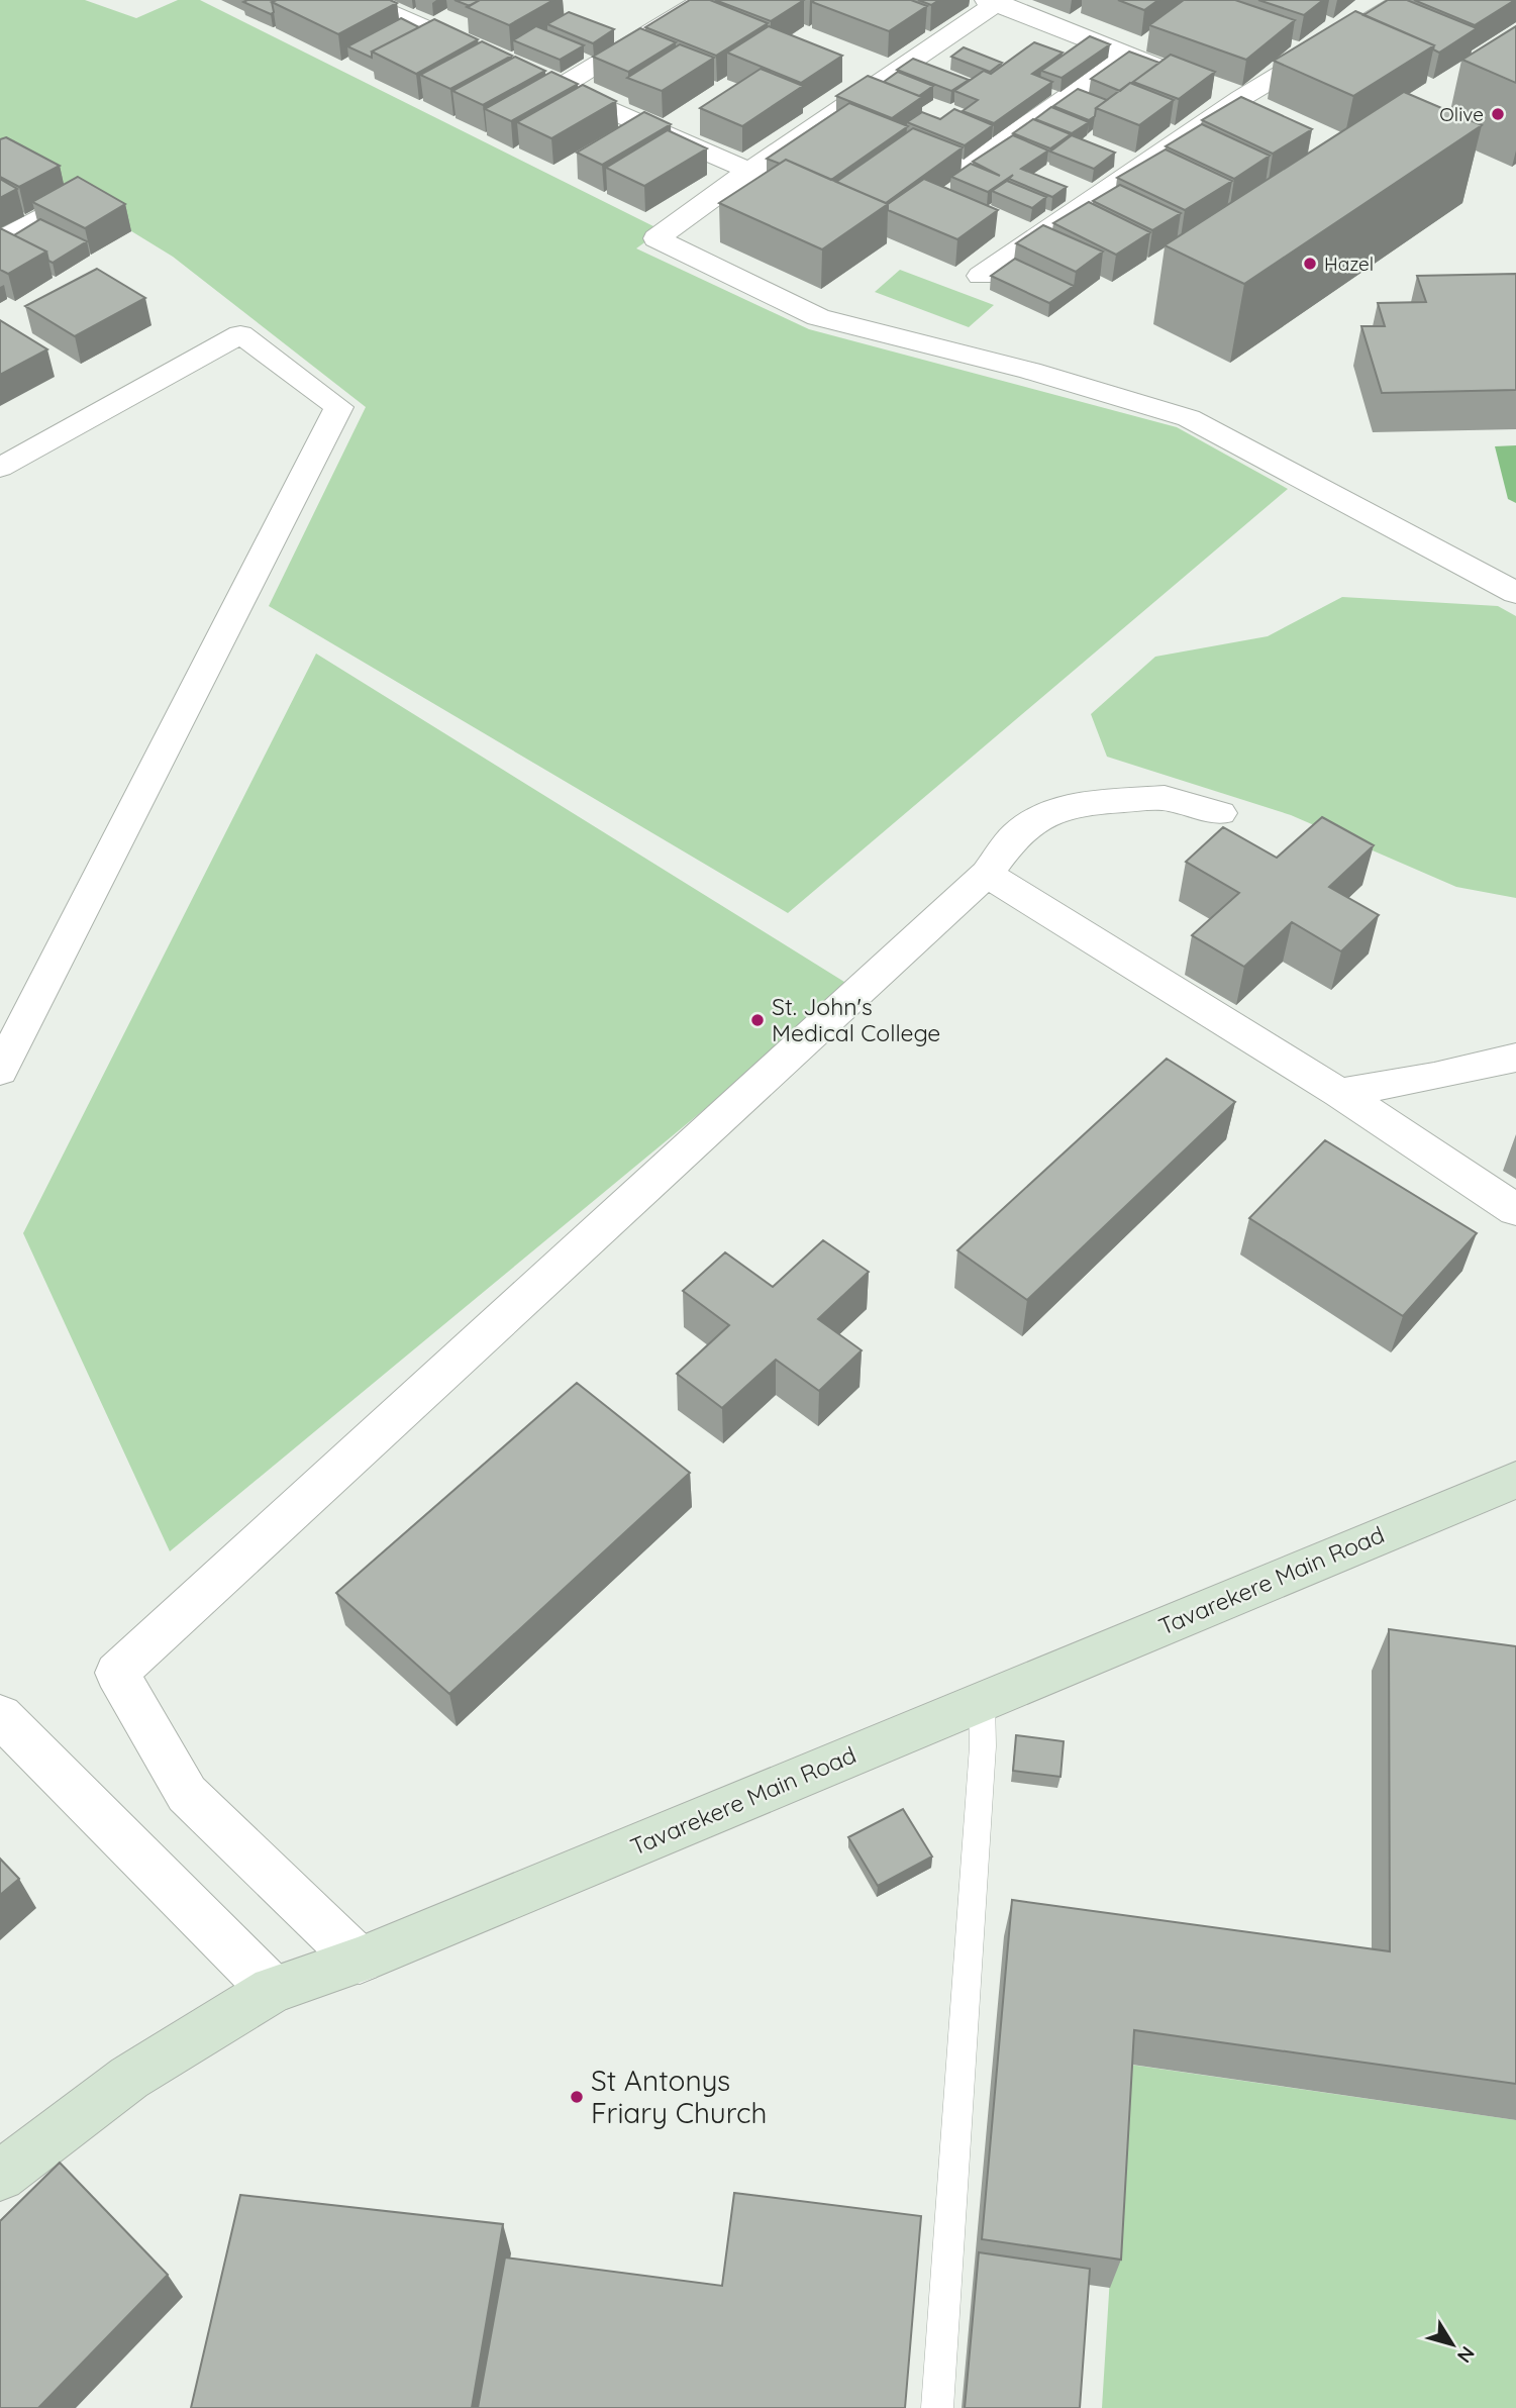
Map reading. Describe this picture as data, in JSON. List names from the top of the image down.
{
  "streets": {
    "main road": ["Tavarekere Main Road"]
  },
  "places": [
    "Olive",
    "Hazel",
    "St. John's Medical College",
    "St Antonys Friary Church"
  ],
  "north": "bottom right"
}
